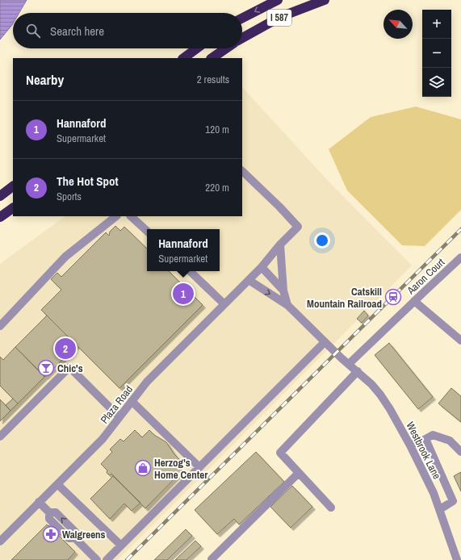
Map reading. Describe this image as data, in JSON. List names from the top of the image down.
{
  "streets": {
    "highway": ["I 587"],
    "street": ["Aaron Court", "Plaza Road", "Westbrook Lane"]
  },
  "crossings": [
    ["Aaron Court", "Westbrook Lane"]
  ],
  "places": {
    "station": ["Catskill Mountain Railroad"],
    "bar": ["Chic's"],
    "shop": ["Herzog's Home Center"],
    "pharmacy": ["Walgreens"]
  },
  "north": "top left",
  "page": {
    "map_buttons": ["+", "−"],
    "search": "Search here",
    "heading": ["Nearby", "2 results"],
    "list": [
      {
        "mark": "1",
        "name": "Hannaford",
        "note": "Supermarket",
        "value": "120 m"
      },
      {
        "mark": "2",
        "name": "The Hot Spot",
        "note": "Sports",
        "value": "220 m"
      }
    ],
    "popup": ["Hannaford", "Supermarket"],
    "pins": ["1", "2"]
  }
}
